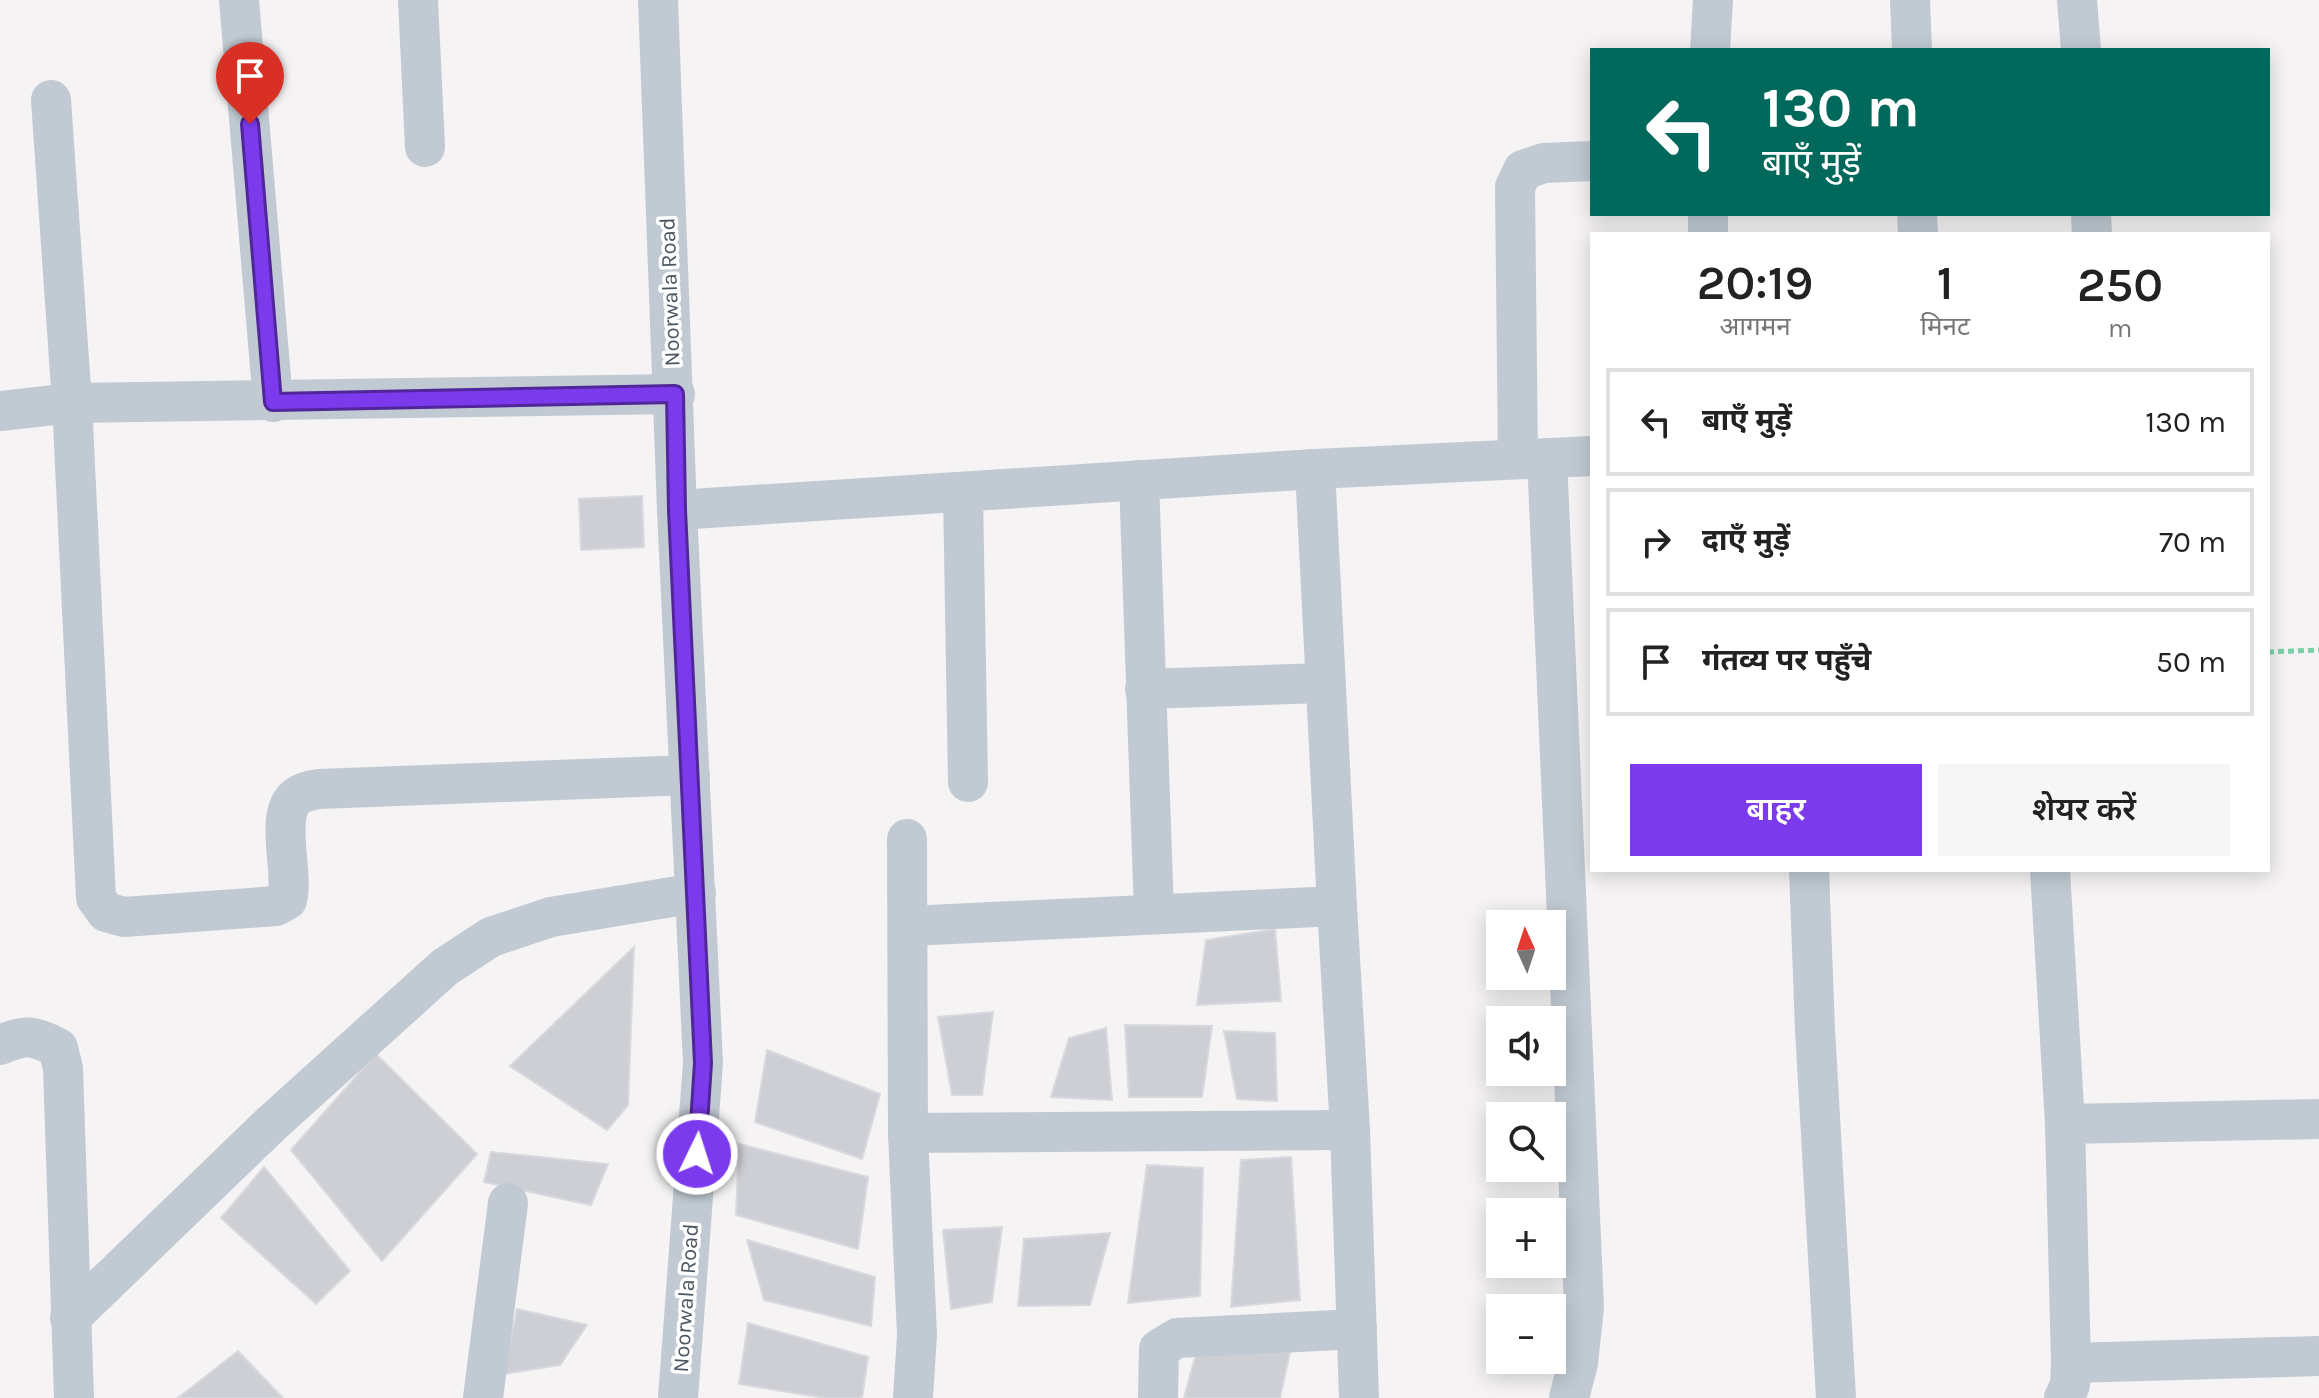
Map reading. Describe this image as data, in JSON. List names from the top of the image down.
{
  "streets": {
    "street": ["Noorwala Road"]
  },
  "north": "top",
  "page": {
    "turn": ["130 m", "बाएँ मुड़ें"],
    "eta": [
      "20:19",
      "आगमन",
      "1",
      "मिनट",
      "250",
      "m"
    ],
    "list": [
      {
        "name": "बाएँ मुड़ें",
        "value": "130 m"
      },
      {
        "name": "दाएँ मुड़ें",
        "value": "70 m"
      },
      {
        "name": "गंतव्य पर पहुँचे",
        "value": "50 m"
      }
    ],
    "buttons": ["बाहर", "शेयर करें"],
    "map_buttons": ["+", "−"]
  }
}
